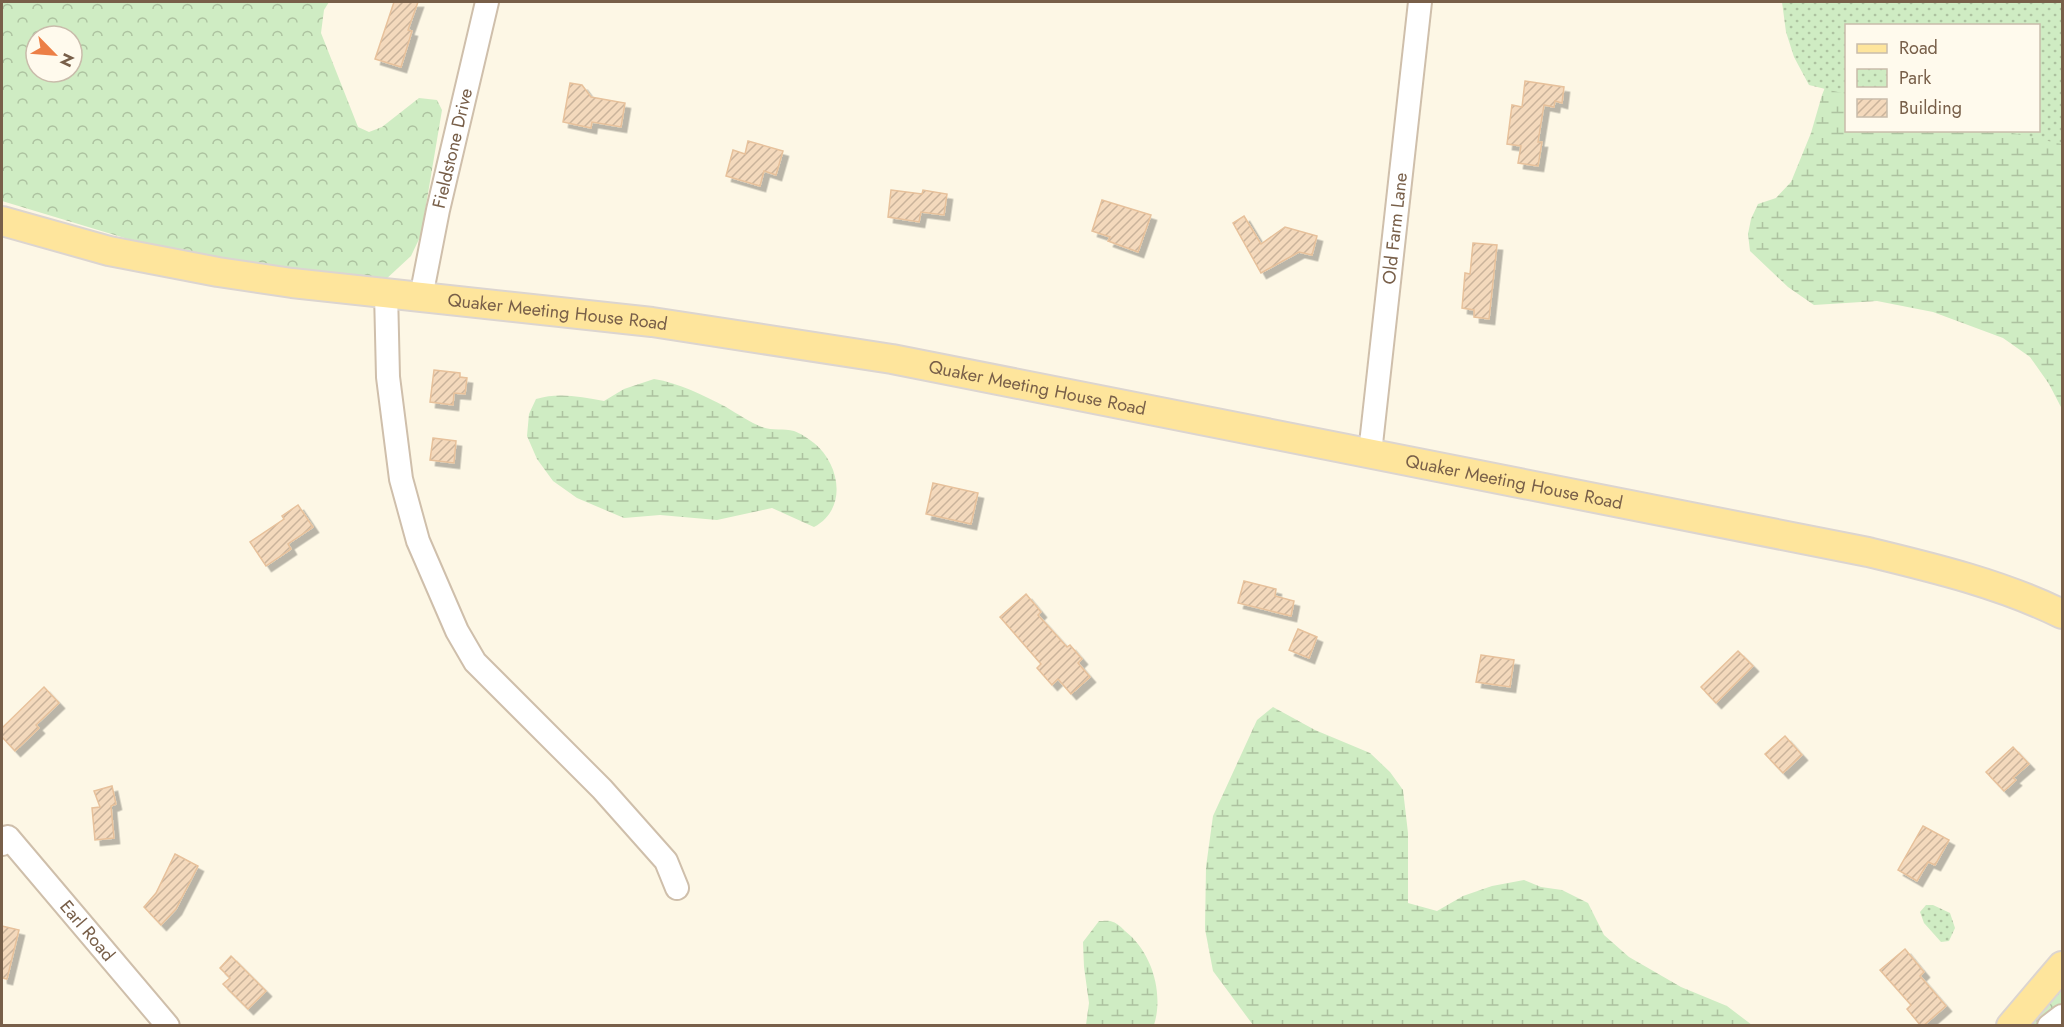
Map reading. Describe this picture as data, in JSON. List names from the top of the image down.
{
  "streets": {
    "main road": ["Quaker Meeting House Road"],
    "street": ["Fieldstone Drive", "Old Farm Lane", "Earl Road"]
  },
  "crossings": [
    ["Fieldstone Drive", "Quaker Meeting House Road"],
    ["Old Farm Lane", "Quaker Meeting House Road"]
  ],
  "legend": ["Road", "Park", "Building"],
  "north": "bottom right"
}
